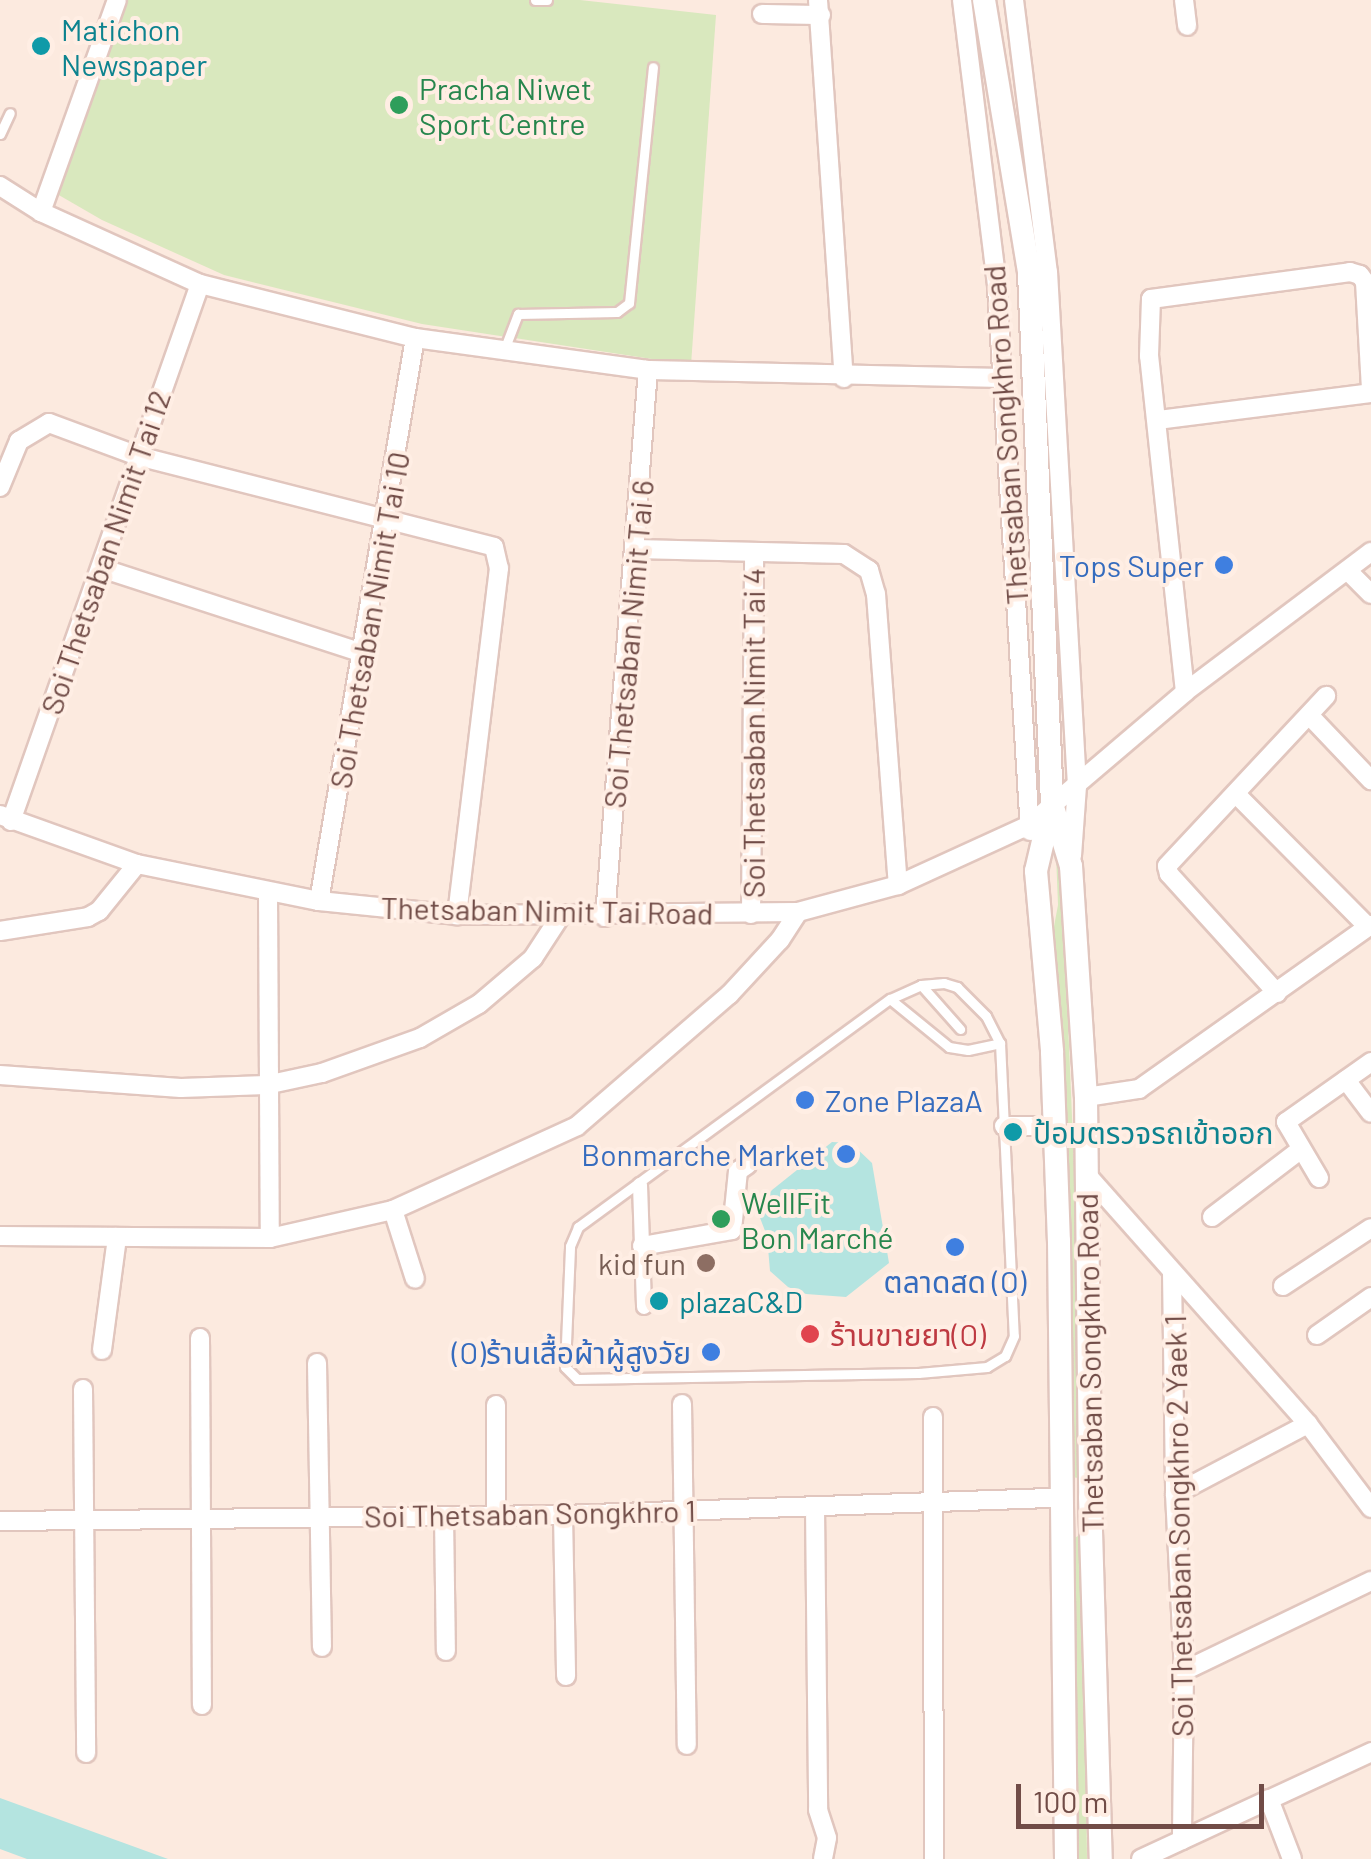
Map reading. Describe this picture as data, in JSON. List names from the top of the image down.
{
  "streets": {
    "street": [
      "Thetsaban Songkhro Road",
      "Soi Thetsaban Nimit Tai 12",
      "Soi Thetsaban Nimit Tai 10",
      "Soi Thetsaban Nimit Tai 6",
      "Soi Thetsaban Nimit Tai 4",
      "Thetsaban Nimit Tai Road",
      "Soi Thetsaban Songkhro 1",
      "Soi Thetsaban Songkhro 2 Yaek 1"
    ]
  },
  "crossings": [
    ["Thetsaban Songkhro Road", "Thetsaban Nimit Tai Road"],
    ["Thetsaban Songkhro Road", "Soi Thetsaban Songkhro 1"],
    ["Soi Thetsaban Nimit Tai 12", "Thetsaban Nimit Tai Road"],
    ["Soi Thetsaban Nimit Tai 10", "Thetsaban Nimit Tai Road"],
    ["Soi Thetsaban Nimit Tai 6", "Thetsaban Nimit Tai Road"],
    ["Soi Thetsaban Nimit Tai 4", "Thetsaban Nimit Tai Road"]
  ],
  "places": [
    "Matichon Newspaper",
    "Pracha Niwet Sport Centre",
    "Tops Super",
    "Zone PlazaA",
    "ป้อมตรวจรถเข้าออก",
    "Bonmarche Market",
    "WellFit Bon Marché",
    "ตลาดสด (O)",
    "kid fun",
    "plazaC&D",
    "ร้านขายยา(O)",
    "(O)ร้านเสื้อผ้าผู้สูงวัย"
  ],
  "scale_bar": "100 m"
}
